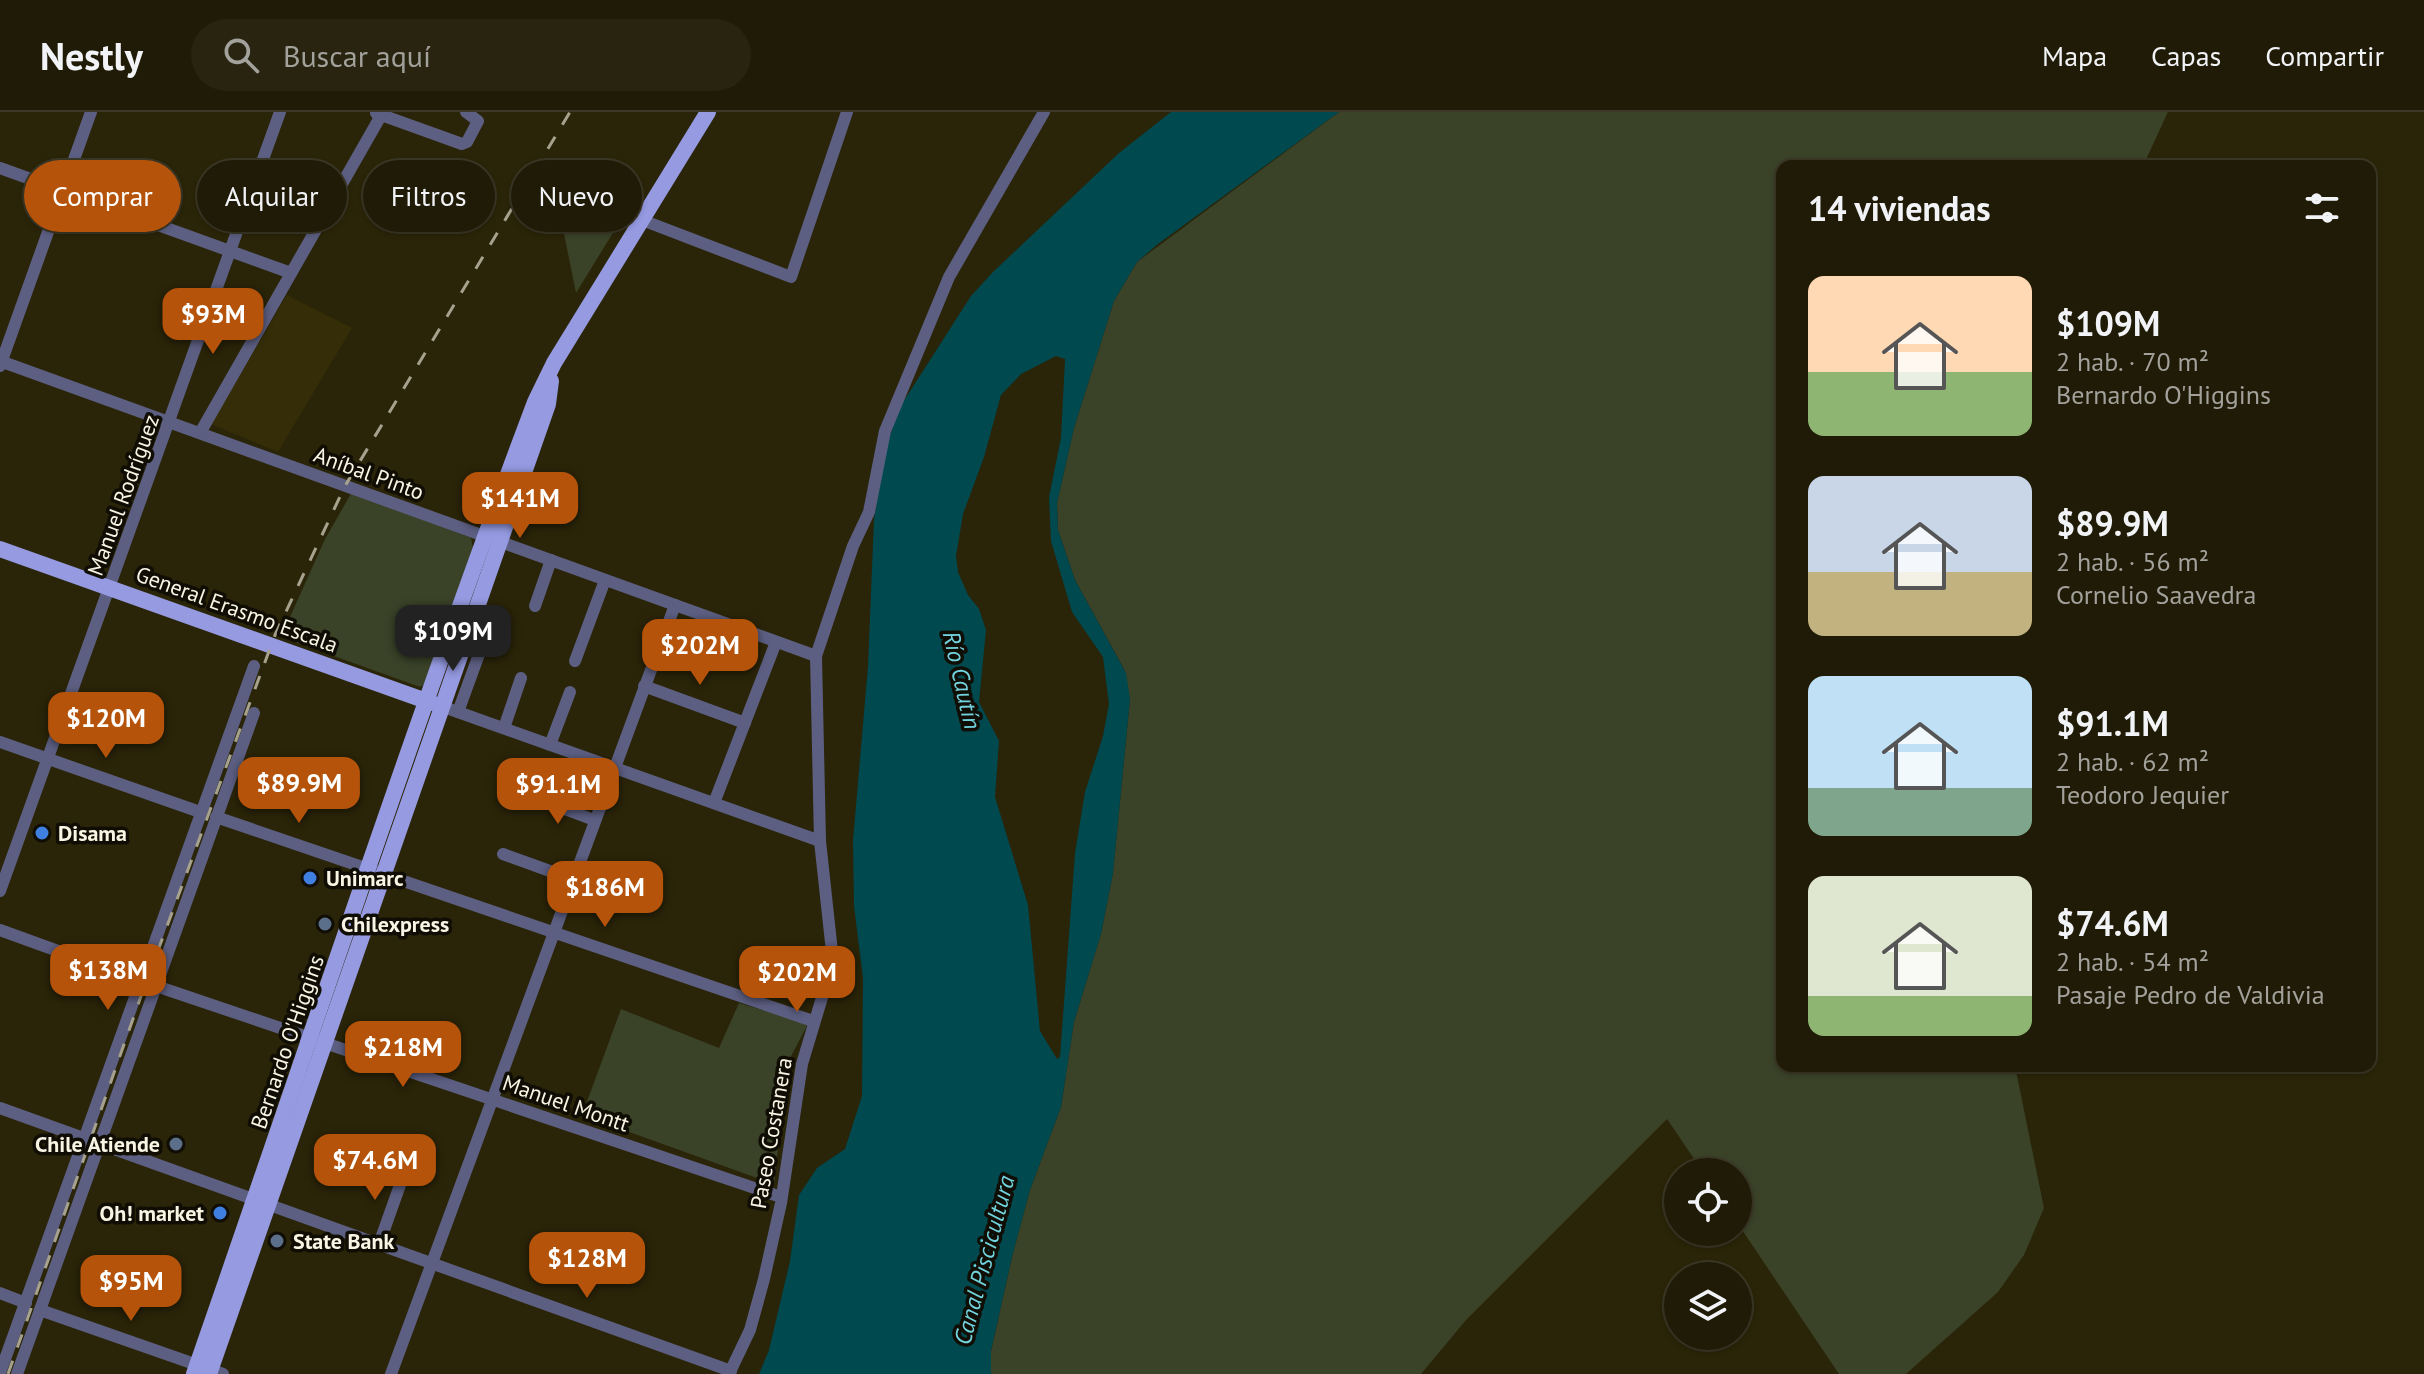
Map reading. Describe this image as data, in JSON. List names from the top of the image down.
{
  "streets": {
    "main road": ["General Erasmo Escala", "Bernardo O'Higgins"],
    "street": [
      "Aníbal Pinto",
      "Manuel Rodríguez",
      "Manuel Montt",
      "Paseo Costanera"
    ]
  },
  "crossings": [
    ["Aníbal Pinto", "Manuel Rodríguez"],
    ["Aníbal Pinto", "Bernardo O'Higgins"],
    ["Aníbal Pinto", "Paseo Costanera"],
    ["Manuel Rodríguez", "General Erasmo Escala"],
    ["General Erasmo Escala", "Bernardo O'Higgins"],
    ["General Erasmo Escala", "Paseo Costanera"],
    ["Bernardo O'Higgins", "Manuel Montt"],
    ["Manuel Montt", "Paseo Costanera"]
  ],
  "water": ["Río Cautín", "Canal Piscicultura"],
  "places": [
    "Disama",
    "Unimarc",
    "Chilexpress",
    "Chile Atiende",
    "Oh! market",
    "State Bank"
  ],
  "page": {
    "header": "Nestly",
    "search": "Buscar aquí",
    "nav": ["Mapa", "Capas", "Compartir"],
    "chip": [
      "Comprar",
      "Alquilar",
      "Filtros",
      "Nuevo"
    ],
    "heading": "14 viviendas",
    "list": [
      {
        "name": "$109M",
        "note": "2 hab. · 70 m² · Bernardo O'Higgins"
      },
      {
        "name": "$89.9M",
        "note": "2 hab. · 56 m² · Cornelio Saavedra"
      },
      {
        "name": "$91.1M",
        "note": "2 hab. · 62 m² · Teodoro Jequier"
      },
      {
        "name": "$74.6M",
        "note": "2 hab. · 54 m² · Pasaje Pedro de Valdivia"
      }
    ],
    "price": [
      "$93M",
      "$141M",
      "$109M",
      "$202M",
      "$120M",
      "$89.9M",
      "$91.1M",
      "$186M",
      "$138M",
      "$202M",
      "$218M",
      "$74.6M",
      "$128M",
      "$95M"
    ]
  }
}
